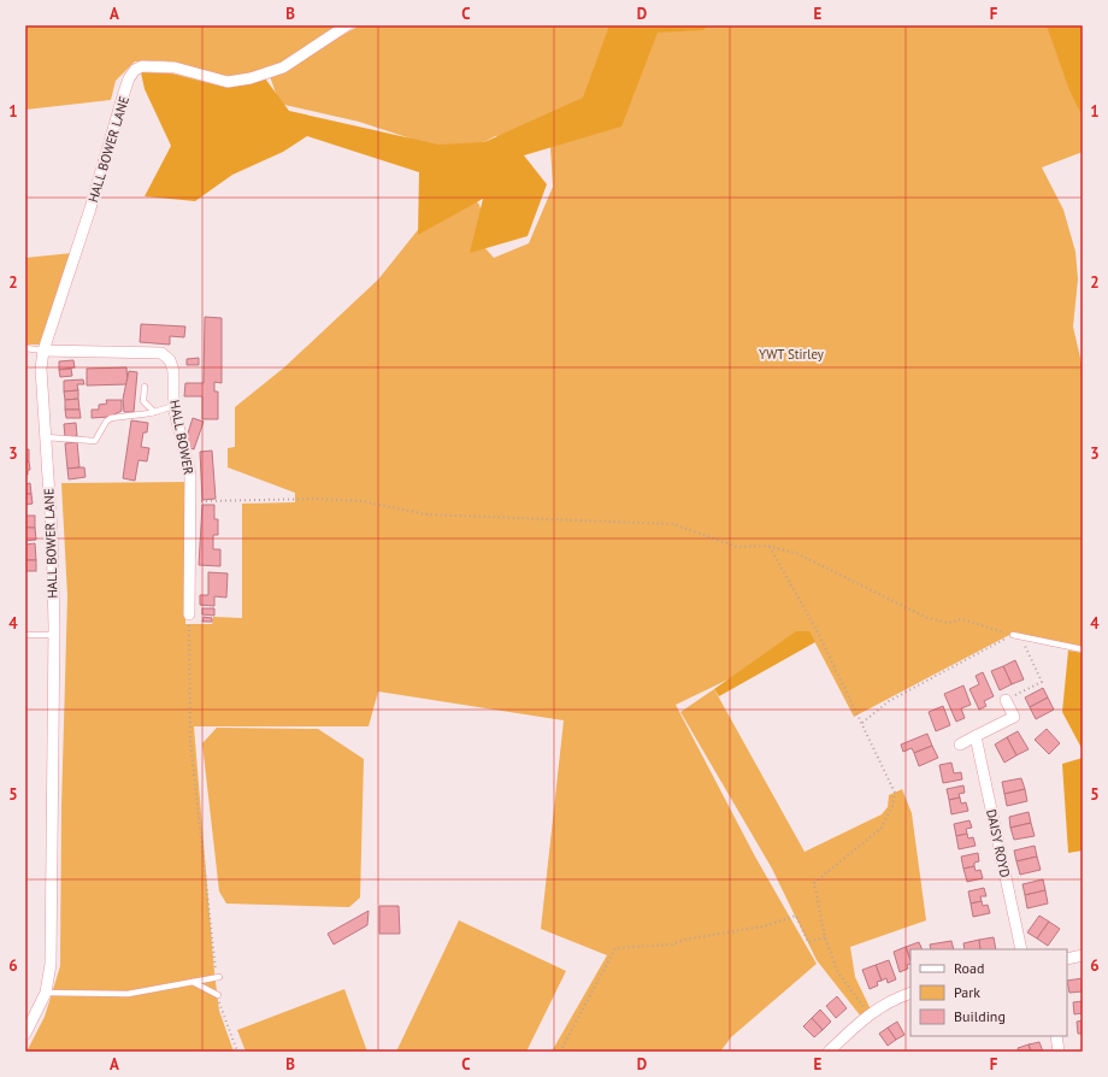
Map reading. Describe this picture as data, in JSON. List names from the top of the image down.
{
  "streets": {
    "street": ["HALL BOWER LANE", "HALL BOWER", "DAISY ROYD"]
  },
  "crossings": [
    ["HALL BOWER LANE", "HALL BOWER"]
  ],
  "parks": ["YWT Stirley"],
  "legend": ["Road", "Park", "Building"],
  "grid": {
    "columns": [
      "A",
      "B",
      "C",
      "D",
      "E",
      "F"
    ],
    "rows": [
      "1",
      "2",
      "3",
      "4",
      "5",
      "6"
    ]
  }
}
